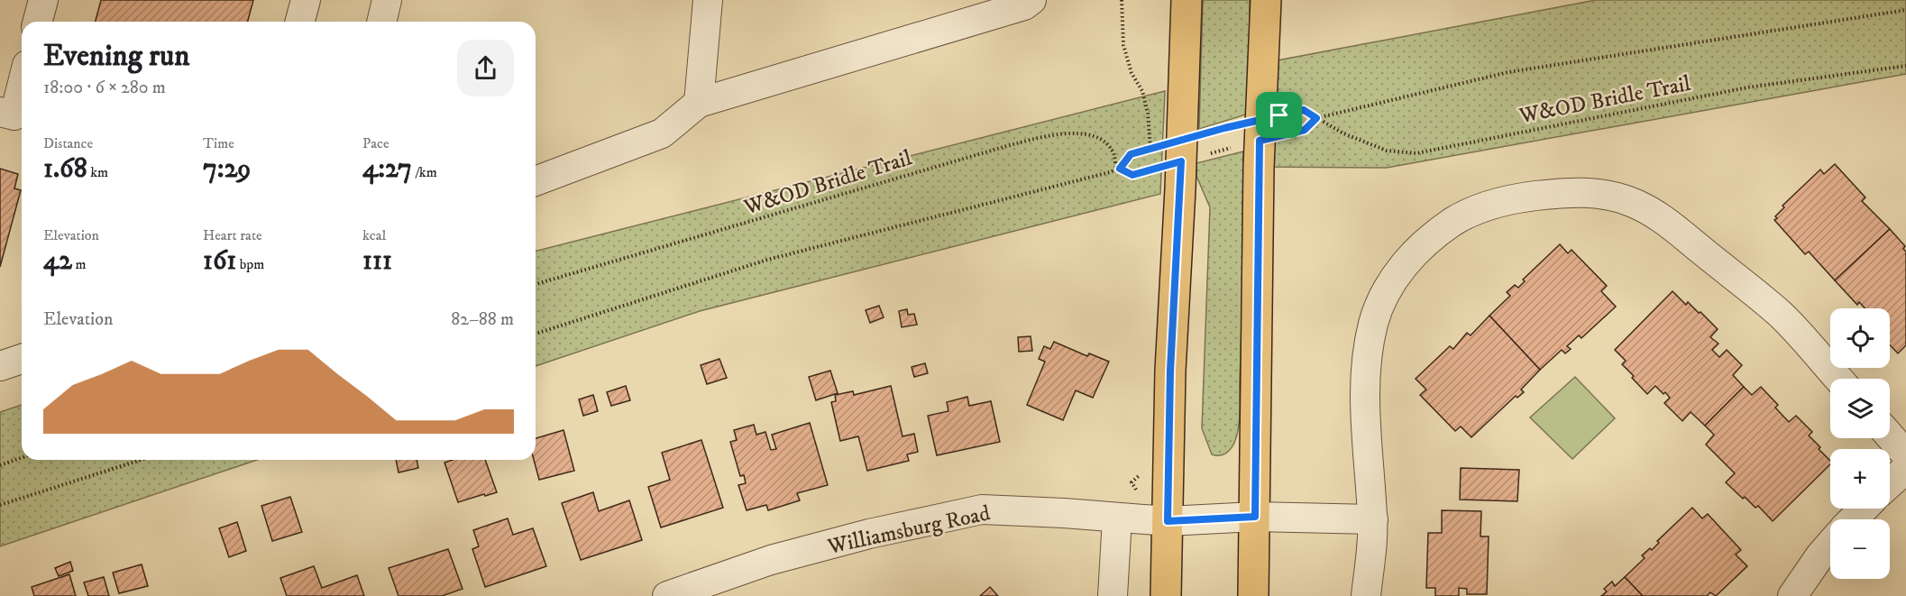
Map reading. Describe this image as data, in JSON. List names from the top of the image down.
{
  "streets": {
    "street": ["Williamsburg Road"],
    "path": ["W&OD Bridle Trail"]
  },
  "page": {
    "heading": ["Evening run", "18:00 · 6 × 280 m"],
    "stats": [
      ["Distance", "1.68 km"],
      ["Time", "7:29"],
      ["Pace", "4:27 /km"],
      ["Elevation", "42 m"],
      ["Heart rate", "161 bpm"],
      ["kcal", "111"]
    ],
    "chart": ["Elevation", "82–88 m"],
    "map_buttons": ["+", "−"]
  }
}
